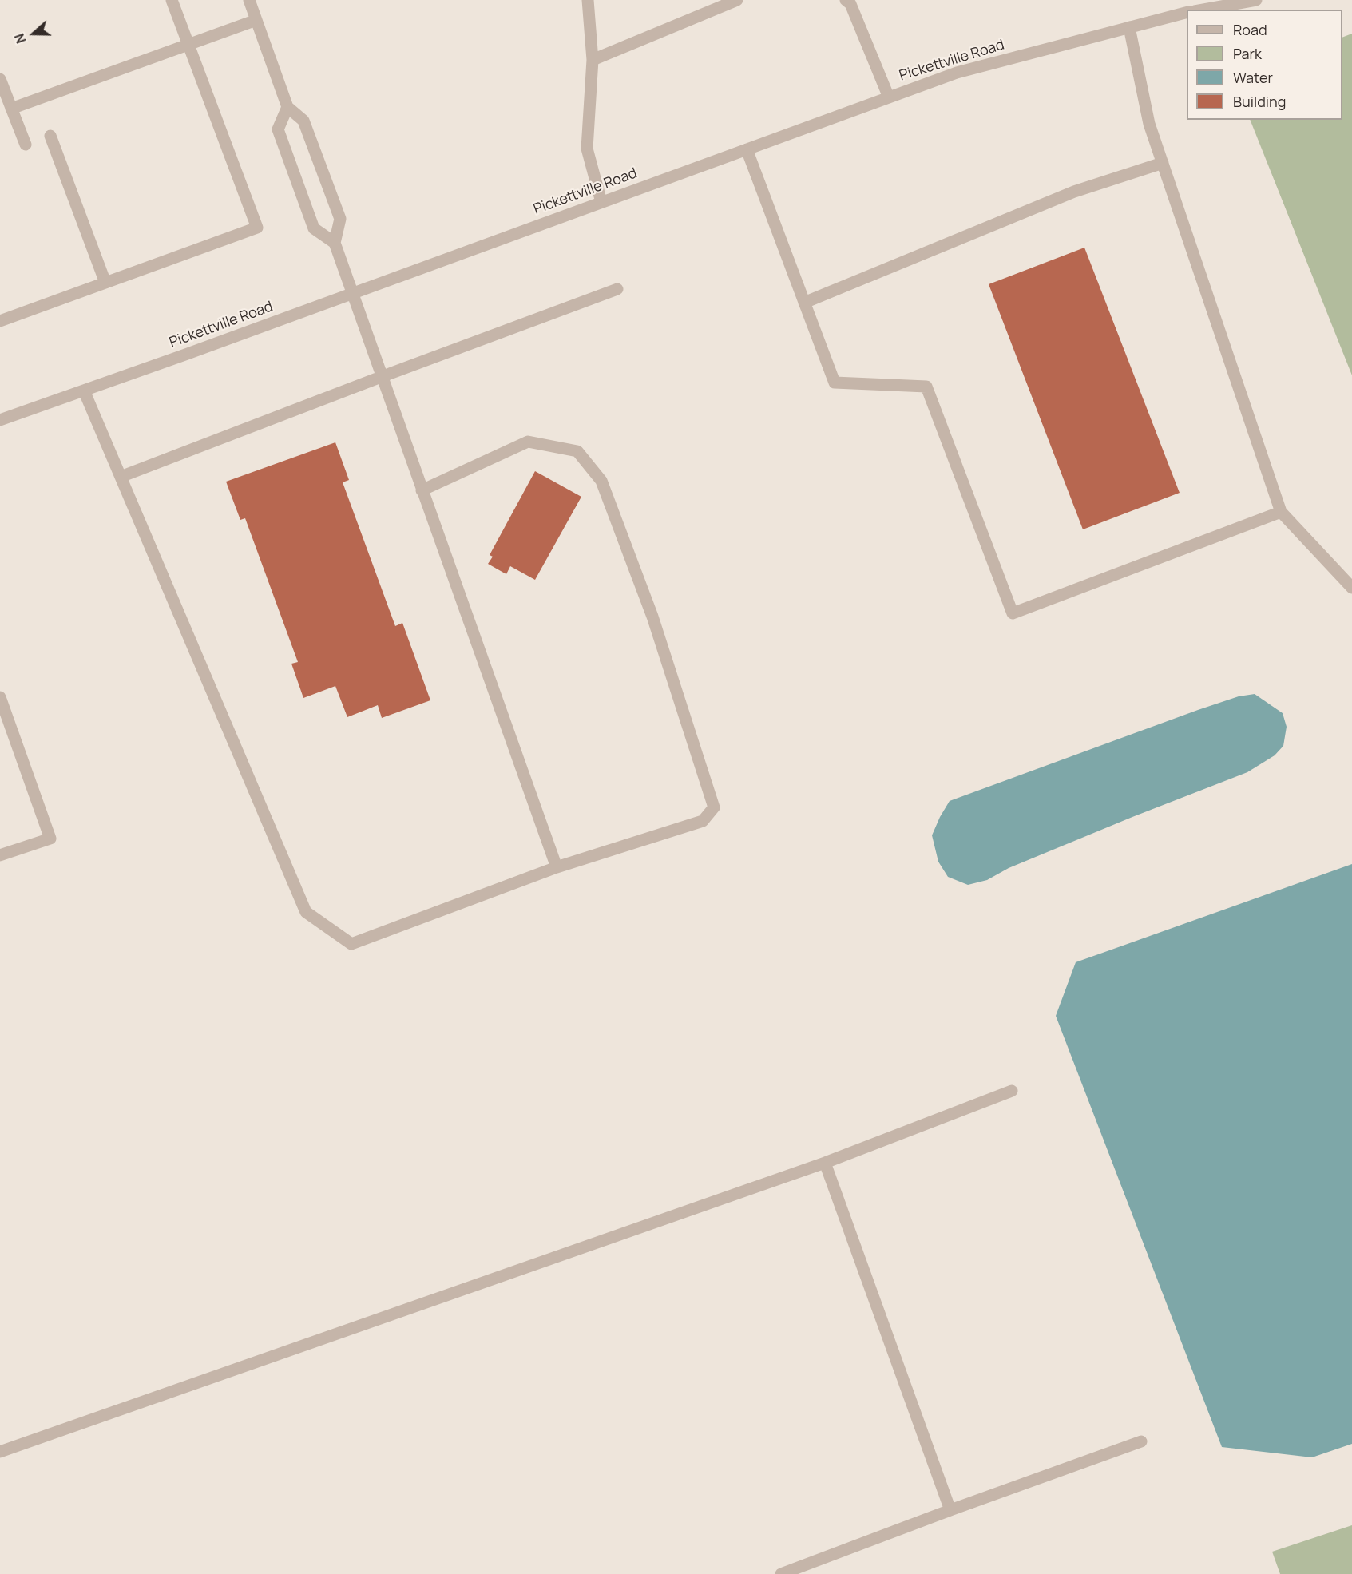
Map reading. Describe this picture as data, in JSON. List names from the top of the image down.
{
  "streets": {
    "street": ["Pickettville Road"]
  },
  "legend": [
    "Road",
    "Park",
    "Water",
    "Building"
  ],
  "north": "left"
}
